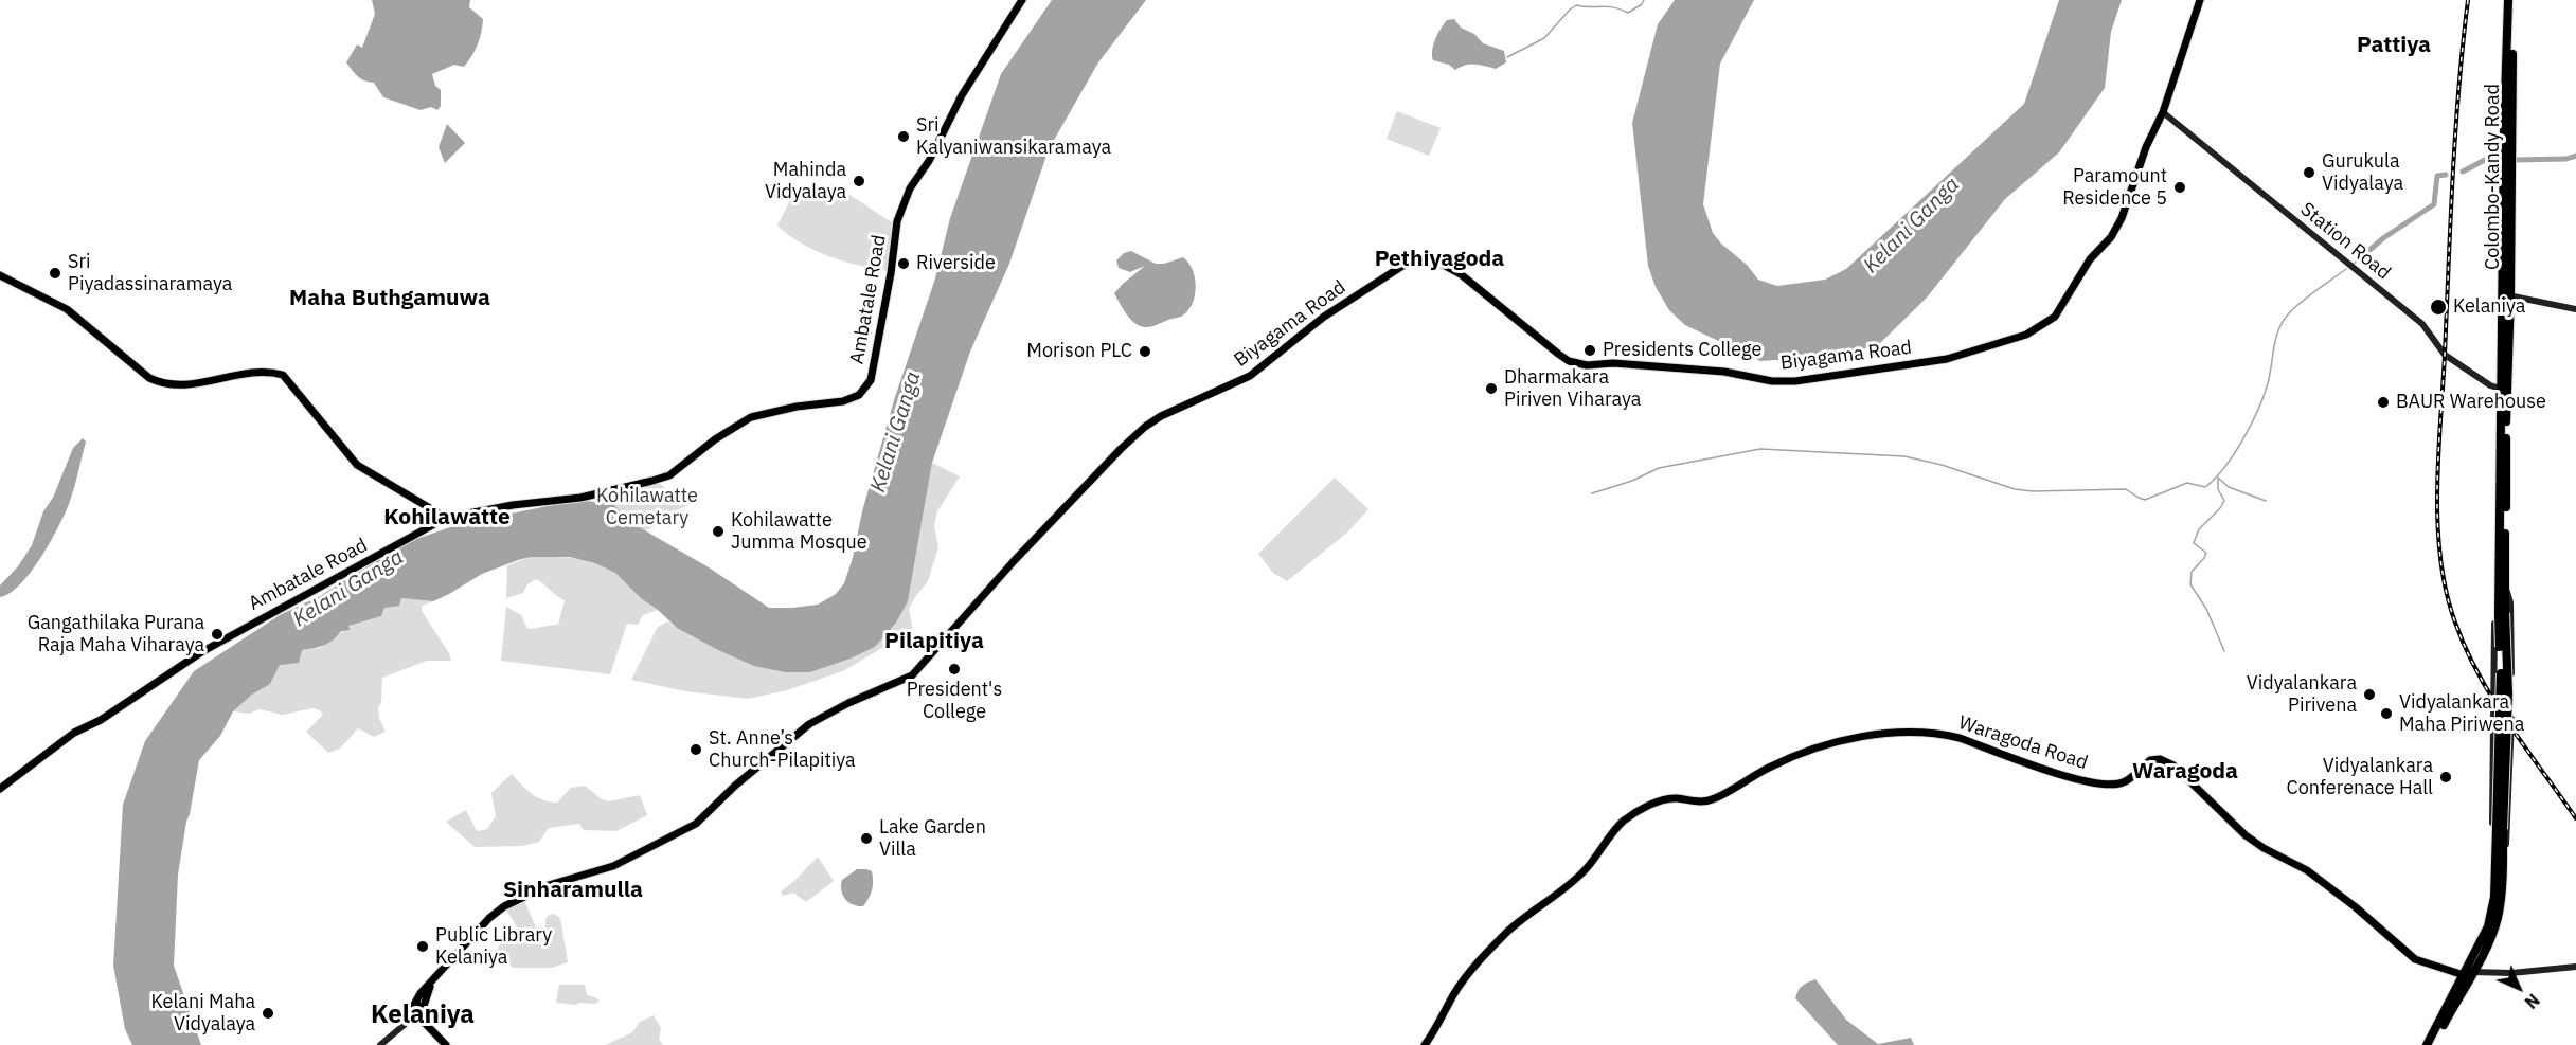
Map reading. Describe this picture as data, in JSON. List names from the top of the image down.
{
  "streets": {
    "highway": ["Colombo-Kandy Road"],
    "main road": ["Ambatale Road", "Biyagama Road", "Waragoda Road"],
    "street": ["Station Road"]
  },
  "crossings": [
    ["Colombo-Kandy Road", "Station Road"],
    ["Station Road", "Biyagama Road"]
  ],
  "districts": [
    "Pattiya",
    "Pethiyagoda",
    "Maha Buthgamuwa",
    "Kohilawatte",
    "Pilapitiya",
    "Waragoda",
    "Sinharamulla",
    "Kelaniya"
  ],
  "water": ["Kelani Ganga"],
  "parks": ["Kohilawatte Cemetary"],
  "places": [
    "Sri Kalyaniwansikaramaya",
    "Gurukula Vidyalaya",
    "Mahinda Vidyalaya",
    "Paramount Residence 5",
    "Riverside",
    "Sri Piyadassinaramaya",
    "Kelaniya",
    "Presidents College",
    "Morison PLC",
    "Dharmakara Piriven Viharaya",
    "BAUR Warehouse",
    "Kohilawatte Jumma Mosque",
    "Gangathilaka Purana Raja Maha Viharaya",
    "President's College",
    "Vidyalankara Pirivena",
    "Vidyalankara Maha Piriwena",
    "St. Anne’s Church-Pilapitiya",
    "Vidyalankara Conferenace Hall",
    "Lake Garden Villa",
    "Public Library Kelaniya",
    "Kelani Maha Vidyalaya"
  ],
  "north": "bottom right"
}
